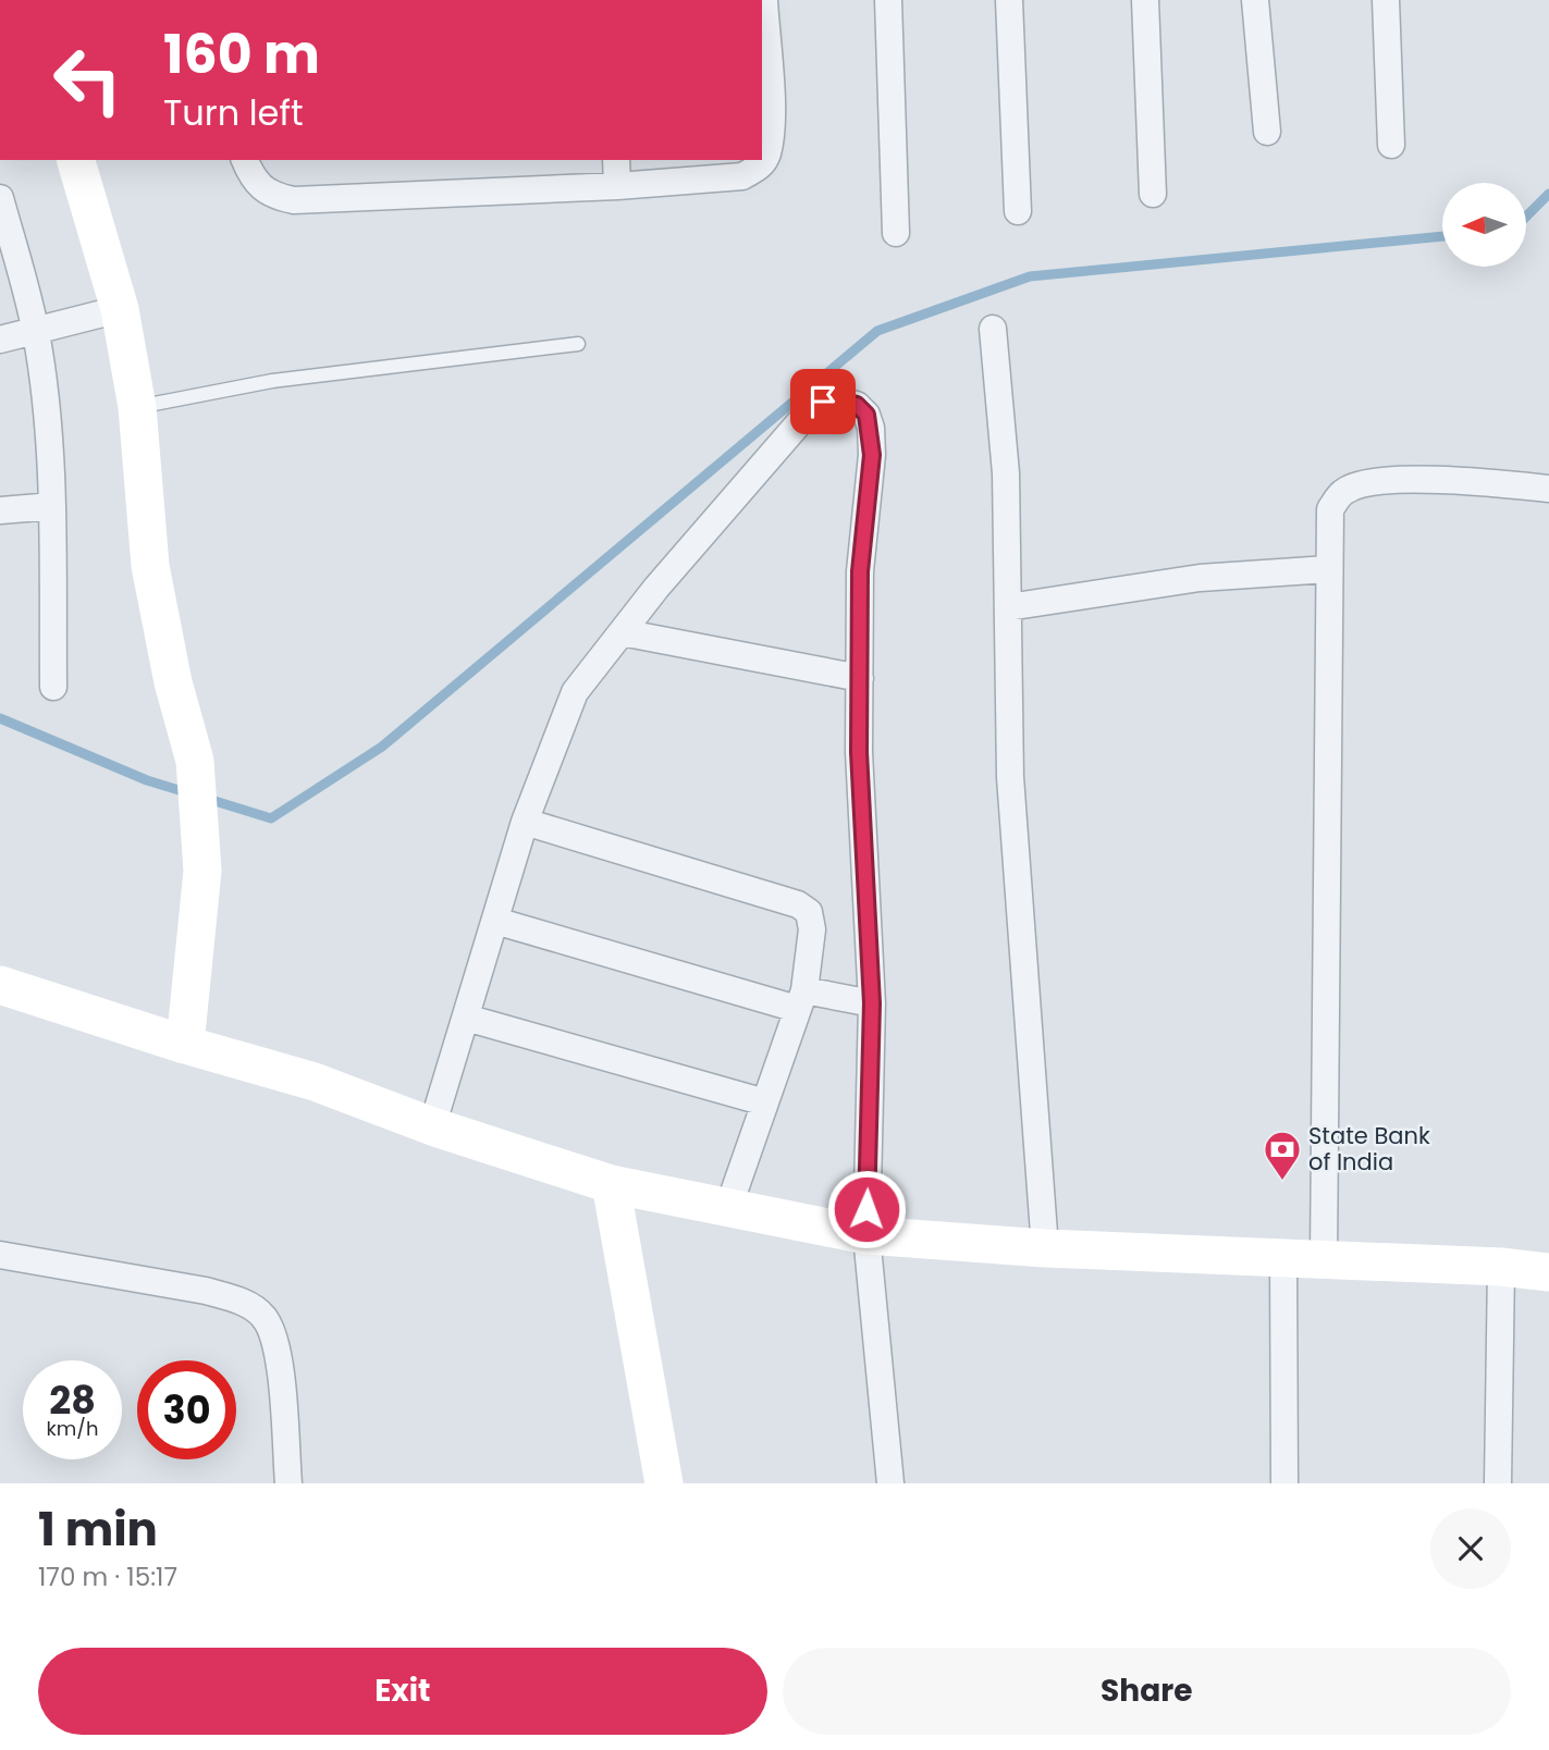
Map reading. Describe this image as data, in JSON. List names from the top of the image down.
{
  "places": {
    "bank": ["State Bank of India"]
  },
  "north": "left",
  "page": {
    "turn": ["160 m", "Turn left"],
    "speed": "28 km/h",
    "limit": "30",
    "heading": ["1 min", "170 m · 15:17"],
    "buttons": ["Exit", "Share"]
  }
}
